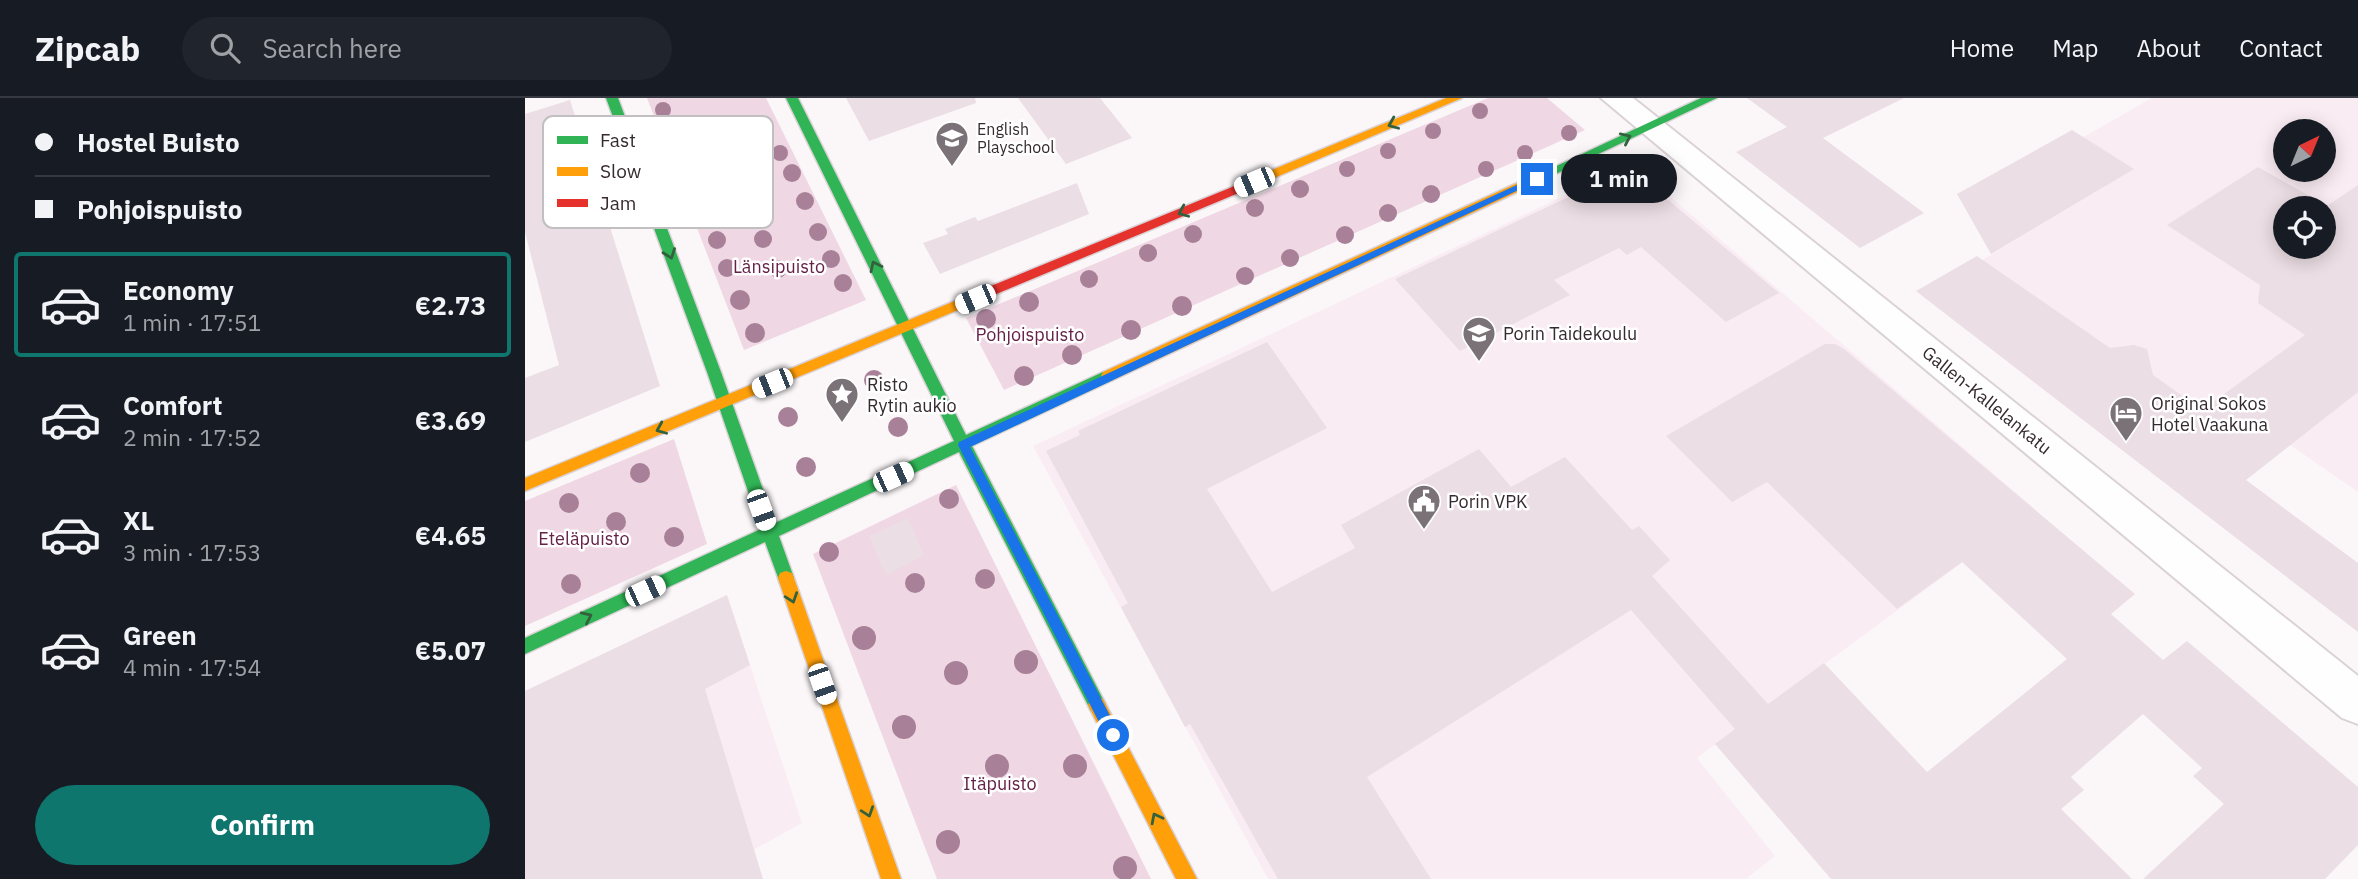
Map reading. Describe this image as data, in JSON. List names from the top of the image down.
{
  "streets": {
    "street": ["Gallen-Kallelankatu"]
  },
  "parks": [
    "Länsipuisto",
    "Pohjoispuisto",
    "Eteläpuisto",
    "Itäpuisto"
  ],
  "places": {
    "school or university": ["English Playschool", "Porin Taidekoulu"],
    "place": ["Risto Rytin aukio"],
    "hotel": ["Original Sokos Hotel Vaakuna"],
    "public building": ["Porin VPK"]
  },
  "legend": ["Fast", "Slow", "Jam"],
  "north": "top right",
  "page": {
    "header": "Zipcab",
    "search": "Search here",
    "nav": [
      "Home",
      "Map",
      "About",
      "Contact"
    ],
    "banner": ["Hostel Buisto", "Pohjoispuisto"],
    "bubble": "1 min",
    "list": [
      {
        "name": "Economy",
        "note": "1 min · 17:51",
        "value": "€2.73"
      },
      {
        "name": "Comfort",
        "note": "2 min · 17:52",
        "value": "€3.69"
      },
      {
        "name": "XL",
        "note": "3 min · 17:53",
        "value": "€4.65"
      },
      {
        "name": "Green",
        "note": "4 min · 17:54",
        "value": "€5.07"
      }
    ],
    "buttons": "Confirm"
  }
}
